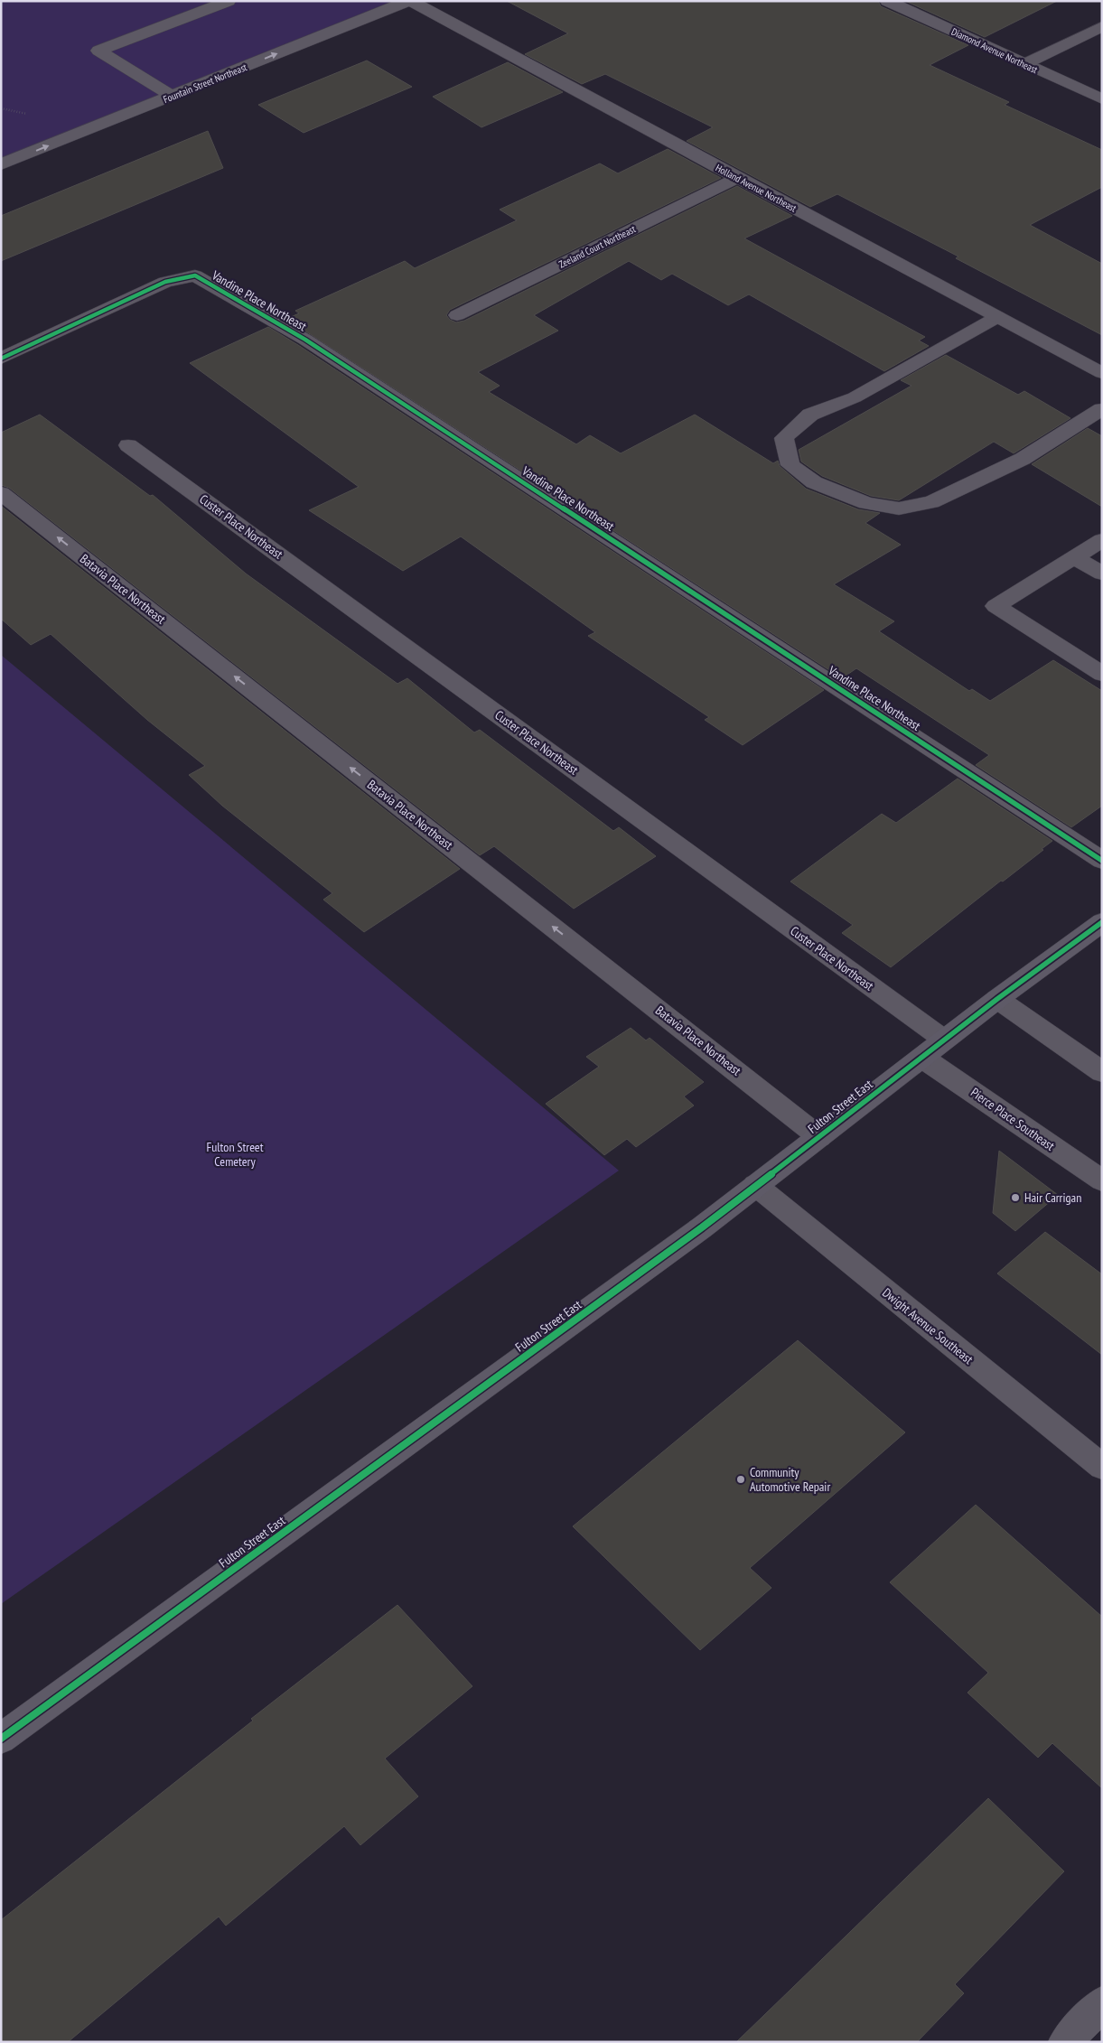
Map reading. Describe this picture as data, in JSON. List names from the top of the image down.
{
  "streets": {
    "main road": ["Fulton Street East"],
    "street": [
      "Diamond Avenue Northeast",
      "Fountain Street Northeast",
      "Holland Avenue Northeast",
      "Zeeland Court Northeast",
      "Vandine Place Northeast",
      "Custer Place Northeast",
      "Batavia Place Northeast",
      "Pierce Place Southeast",
      "Dwight Avenue Southeast"
    ]
  },
  "crossings": [
    ["Fountain Street Northeast", "Holland Avenue Northeast"],
    ["Holland Avenue Northeast", "Zeeland Court Northeast"],
    ["Custer Place Northeast", "Fulton Street East"],
    ["Batavia Place Northeast", "Fulton Street East"],
    ["Fulton Street East", "Pierce Place Southeast"],
    ["Fulton Street East", "Dwight Avenue Southeast"]
  ],
  "one_way": ["Fountain Street Northeast", "Batavia Place Northeast"],
  "parks": ["Fulton Street Cemetery"],
  "places": ["Hair Carrigan", "Community Automotive Repair"]
}
